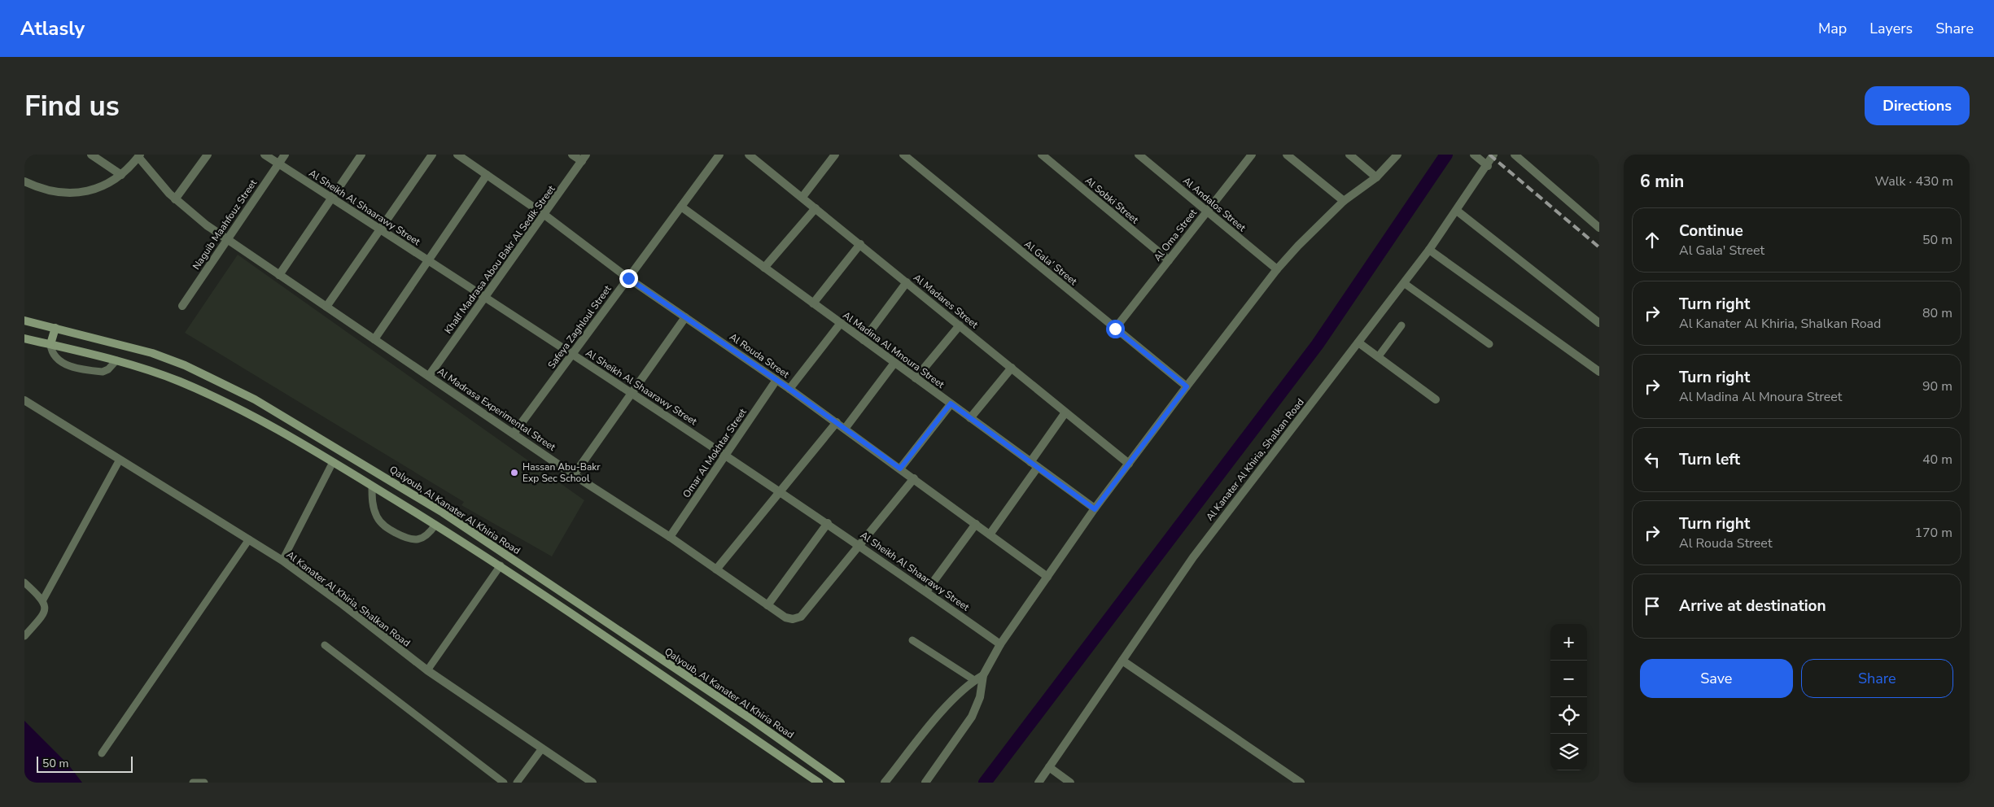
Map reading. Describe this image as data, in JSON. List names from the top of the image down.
{
  "streets": {
    "main road": ["Qalyoub, Al Kanater Al Khiria Road"],
    "street": [
      "Al Sobki Street",
      "Al Andalos Street",
      "Al Sheikh Al Shaarawy Street",
      "Naguib Maahfouz Street",
      "Al Oma Street",
      "Khalf Madrasa Abou Bakr Al Sedik Street",
      "Al Gala' Street",
      "Al Madares Street",
      "Safeya Zaghloul Street",
      "Al Madina Al Mnoura Street",
      "Al Rouda Street",
      "Al Madrasa Experimental Street",
      "Omar Al Mokhtar Street",
      "Al Kanater Al Khiria, Shalkan Road"
    ]
  },
  "crossings": [
    ["Al Sobki Street", "Al Oma Street"],
    ["Al Andalos Street", "Al Oma Street"],
    ["Al Sheikh Al Shaarawy Street", "Naguib Maahfouz Street"],
    ["Al Sheikh Al Shaarawy Street", "Khalf Madrasa Abou Bakr Al Sedik Street"],
    ["Al Sheikh Al Shaarawy Street", "Safeya Zaghloul Street"],
    ["Al Sheikh Al Shaarawy Street", "Al Madrasa Experimental Street"],
    ["Al Sheikh Al Shaarawy Street", "Omar Al Mokhtar Street"],
    ["Naguib Maahfouz Street", "Al Madrasa Experimental Street"],
    ["Al Oma Street", "Al Gala' Street"],
    ["Khalf Madrasa Abou Bakr Al Sedik Street", "Al Rouda Street"],
    ["Khalf Madrasa Abou Bakr Al Sedik Street", "Al Madrasa Experimental Street"],
    ["Safeya Zaghloul Street", "Al Madina Al Mnoura Street"],
    ["Safeya Zaghloul Street", "Al Rouda Street"],
    ["Safeya Zaghloul Street", "Al Madrasa Experimental Street"],
    ["Al Rouda Street", "Al Madrasa Experimental Street"],
    ["Al Rouda Street", "Omar Al Mokhtar Street"],
    ["Al Madrasa Experimental Street", "Omar Al Mokhtar Street"]
  ],
  "places": ["Hassan Abu-Bakr Exp Sec School"],
  "scale_bar": "50 m",
  "page": {
    "header": "Atlasly",
    "nav": ["Map", "Layers", "Share"],
    "buttons": [
      "Directions",
      ["Save", "Share"]
    ],
    "title": "Find us",
    "heading": ["6 min", "Walk · 430 m"],
    "list": [
      ["Continue", "Al Gala' Street", "50 m"],
      ["Turn right", "Al Kanater Al Khiria, Shalkan Road", "80 m"],
      ["Turn right", "Al Madina Al Mnoura Street", "90 m"],
      ["Turn left", "40 m"],
      ["Turn right", "Al Rouda Street", "170 m"],
      "Arrive at destination"
    ],
    "map_buttons": ["+", "−"],
    "scale": "50 m"
  }
}
